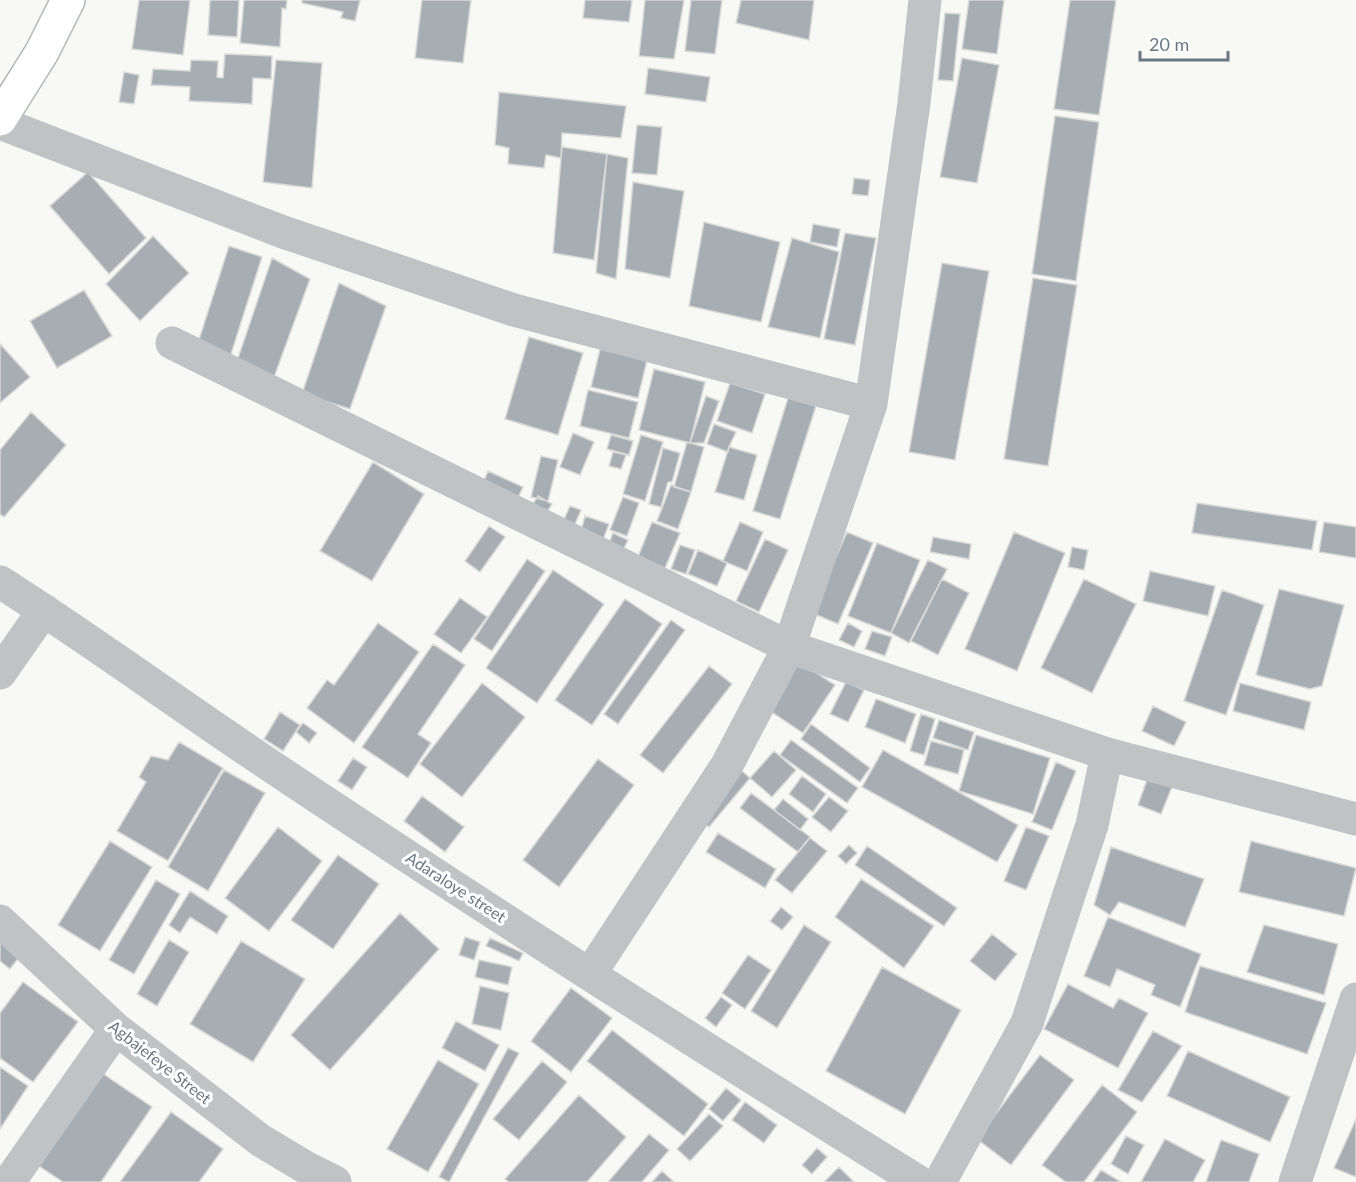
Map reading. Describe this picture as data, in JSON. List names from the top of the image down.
{
  "streets": {
    "street": ["Adaraloye street", "Agbajefeye Street"]
  },
  "scale_bar": "20 m"
}
